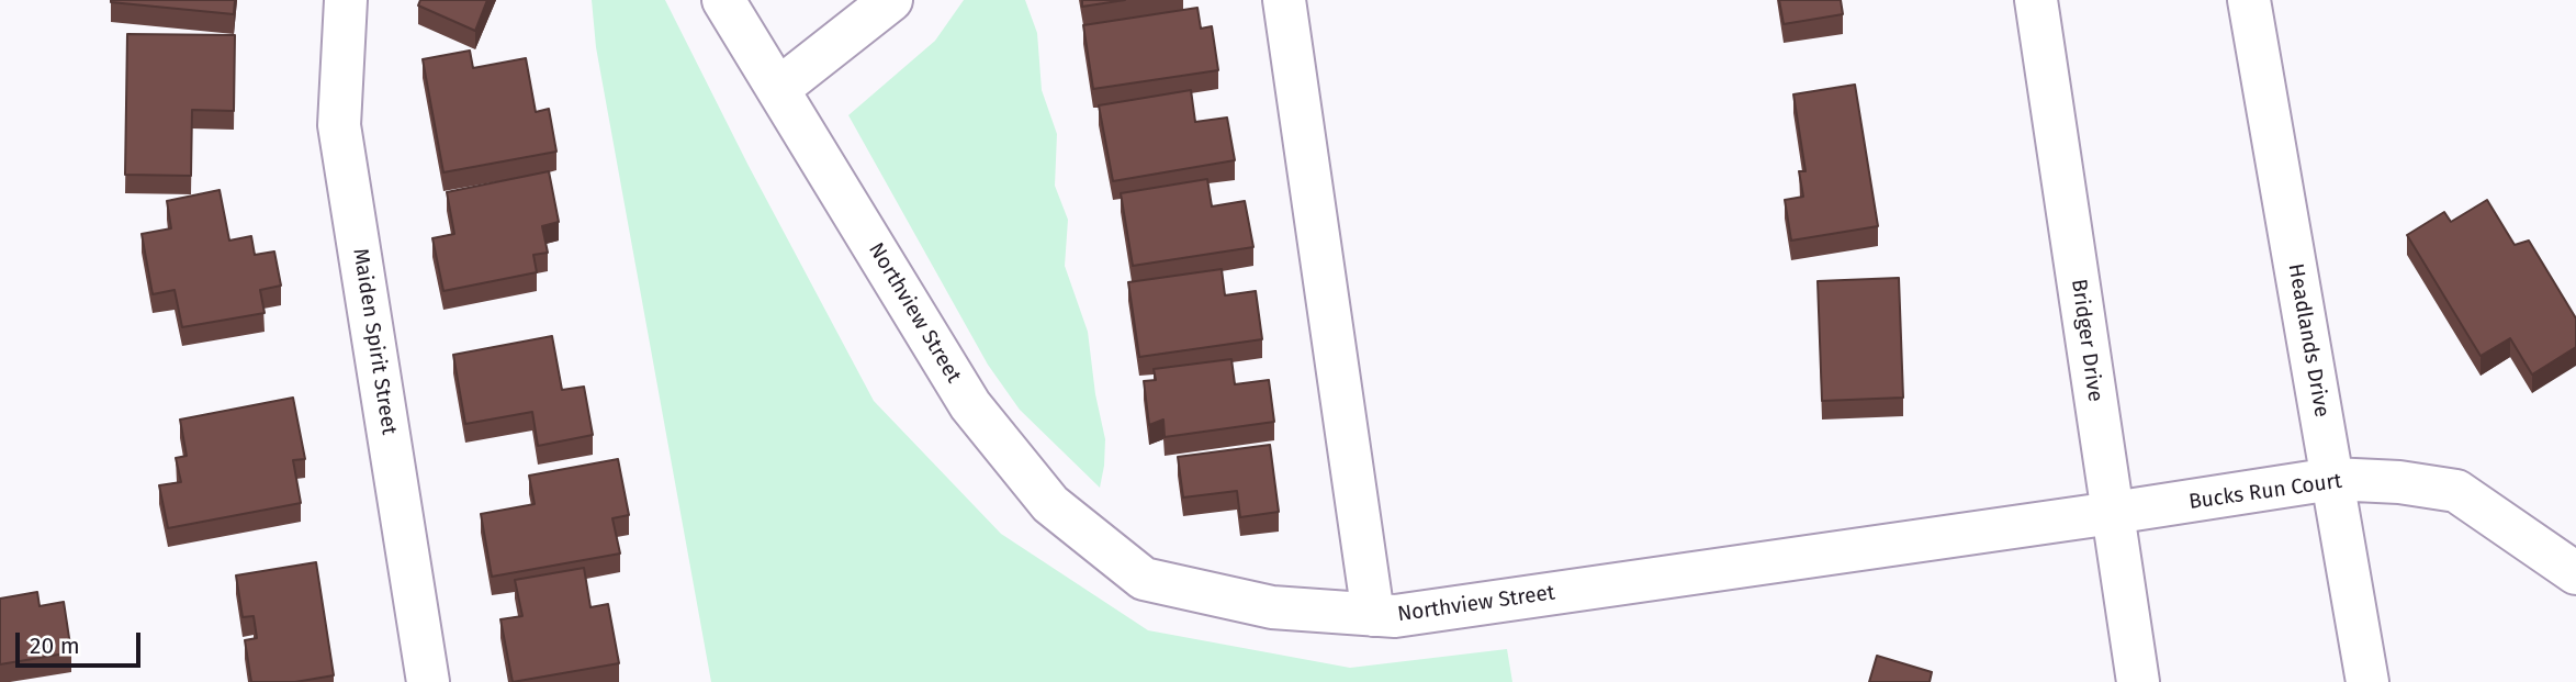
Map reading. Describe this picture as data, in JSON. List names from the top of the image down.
{
  "streets": {
    "street": [
      "Northview Street",
      "Bridger Drive",
      "Headlands Drive",
      "Maiden Spirit Street",
      "Bucks Run Court"
    ]
  },
  "crossings": [
    ["Northview Street", "Bridger Drive"],
    ["Northview Street", "Bucks Run Court"],
    ["Bridger Drive", "Bucks Run Court"],
    ["Headlands Drive", "Bucks Run Court"]
  ],
  "scale_bar": "20 m"
}
